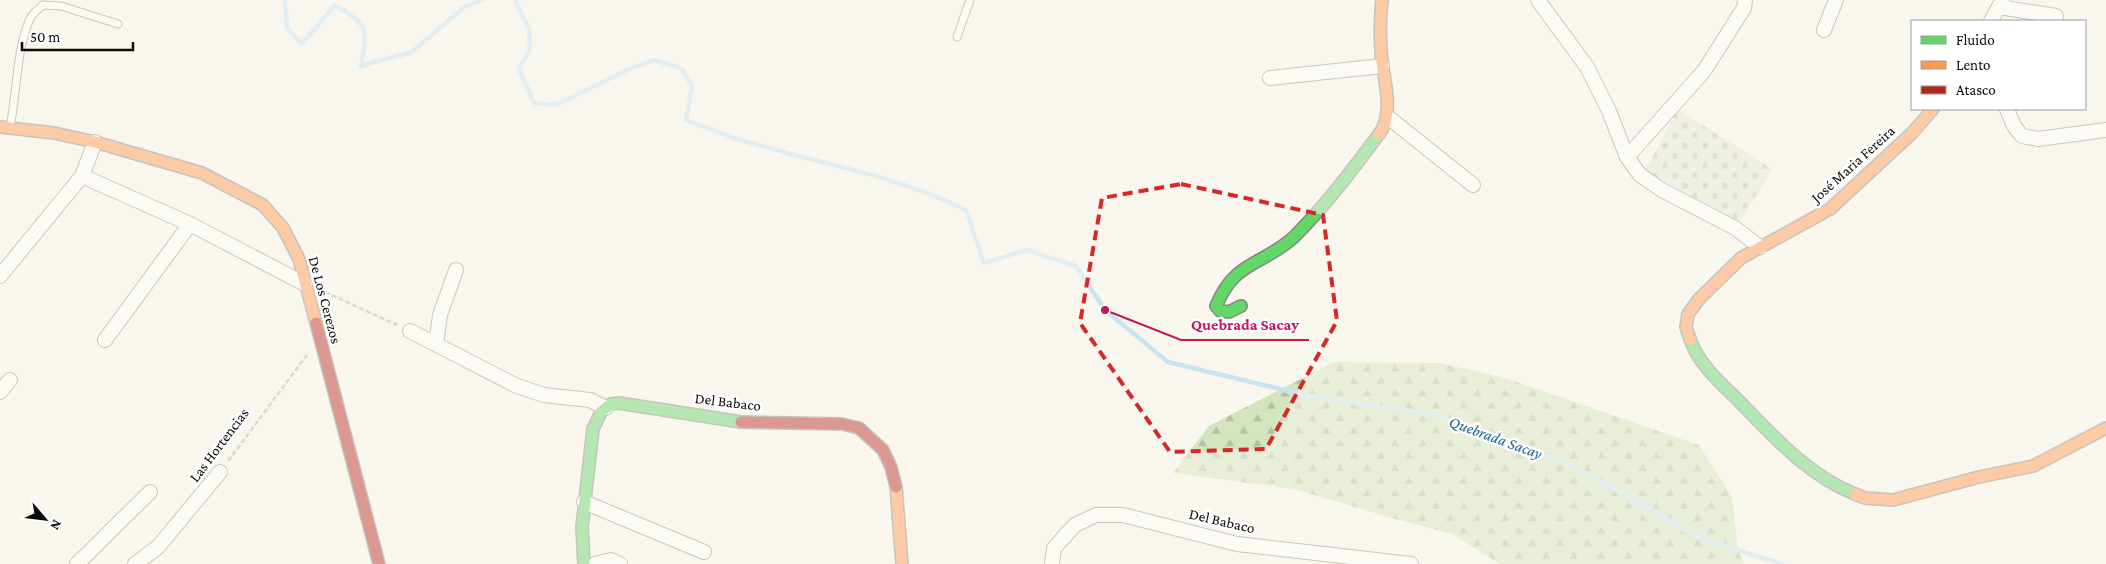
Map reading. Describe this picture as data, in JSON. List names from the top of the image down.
{
  "streets": {
    "street": [
      "José Maria Fereira",
      "De Los Cerezos",
      "Del Babaco",
      "Las Hortencias"
    ]
  },
  "crossings": [
    ["De Los Cerezos", "Las Hortencias"]
  ],
  "water": ["Quebrada Sacay"],
  "places": ["Quebrada Sacay"],
  "legend": ["Fluido", "Lento", "Atasco"],
  "scale_bar": "50 m",
  "north": "bottom right"
}
